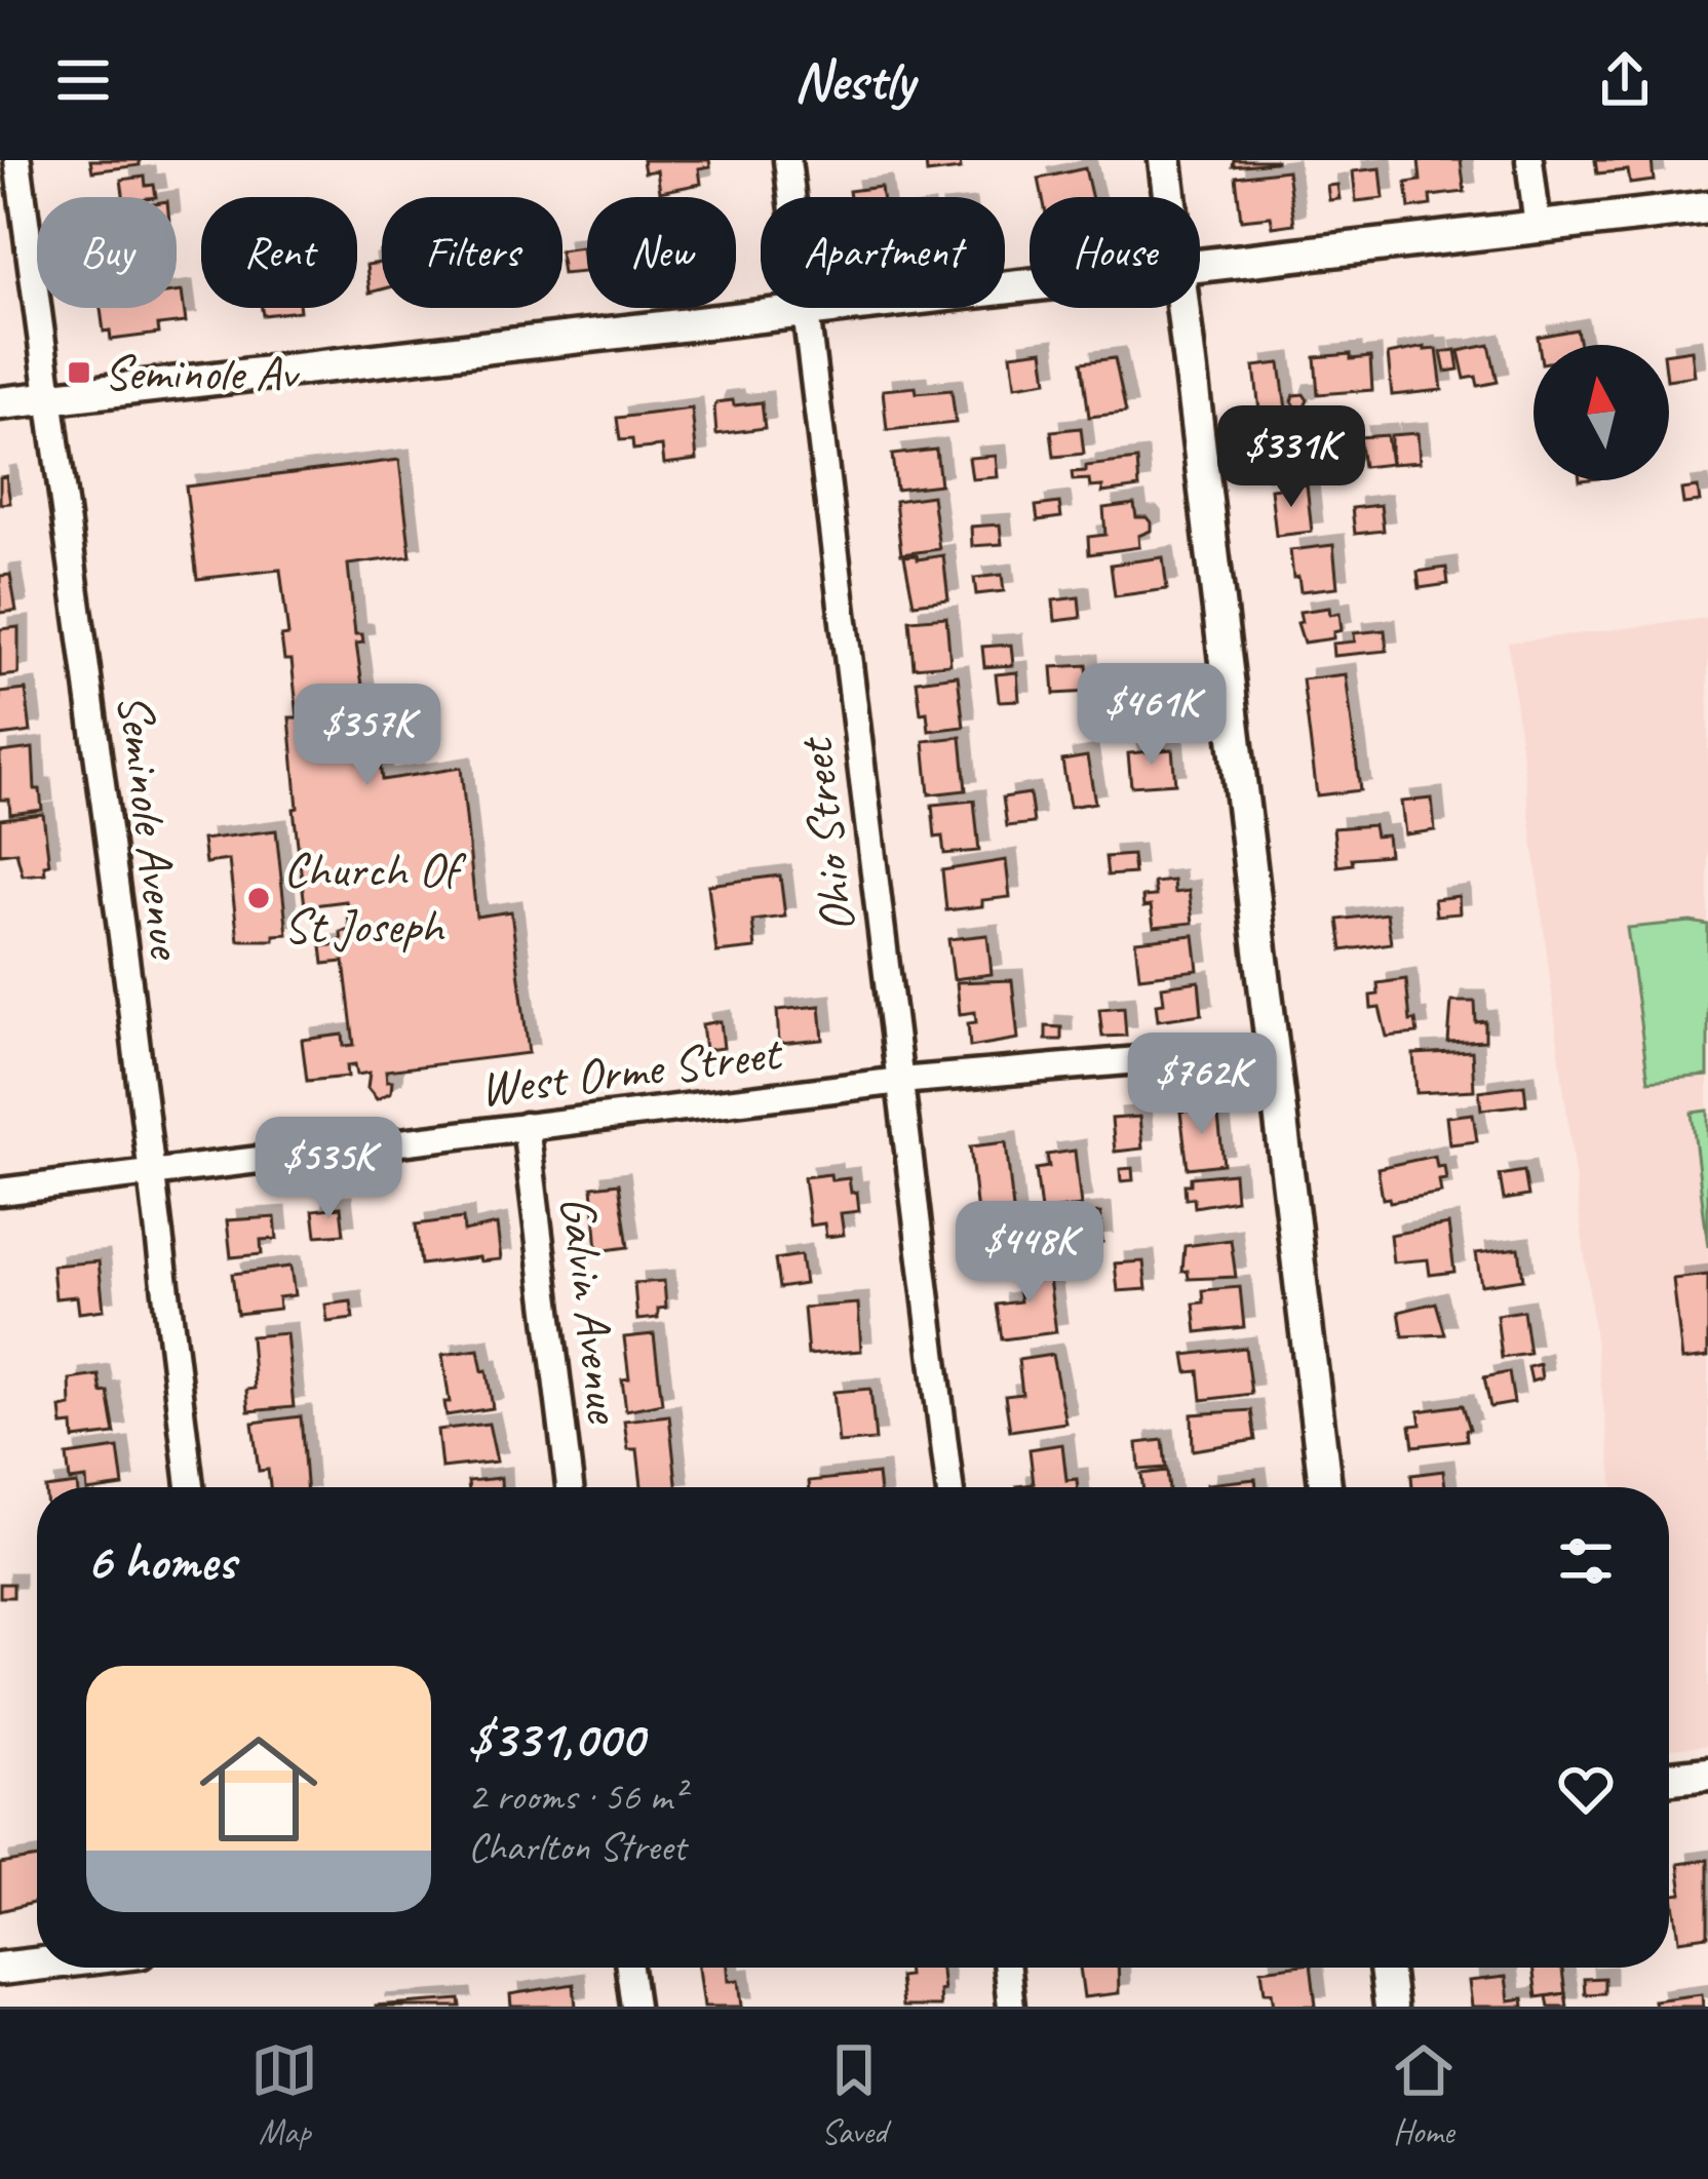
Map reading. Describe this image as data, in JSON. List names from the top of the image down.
{
  "streets": {
    "street": [
      "Seminole Avenue",
      "Ohio Street",
      "West Orme Street",
      "Galvin Avenue"
    ]
  },
  "crossings": [
    ["Seminole Avenue", "West Orme Street"],
    ["Ohio Street", "West Orme Street"],
    ["West Orme Street", "Galvin Avenue"]
  ],
  "places": {
    "transit": ["Seminole Av"],
    "other": ["Church Of St Joseph"]
  },
  "north": "top",
  "page": {
    "header": "Nestly",
    "chip": [
      "Buy",
      "Rent",
      "Filters",
      "New",
      "Apartment",
      "House"
    ],
    "price": [
      "$331K",
      "$461K",
      "$357K",
      "$762K",
      "$535K",
      "$448K"
    ],
    "heading": "6 homes",
    "list": [
      {
        "name": "$331,000",
        "note": "2 rooms · 56 m² · Charlton Street"
      }
    ],
    "tabs": ["Map", "Saved", "Home"]
  }
}
